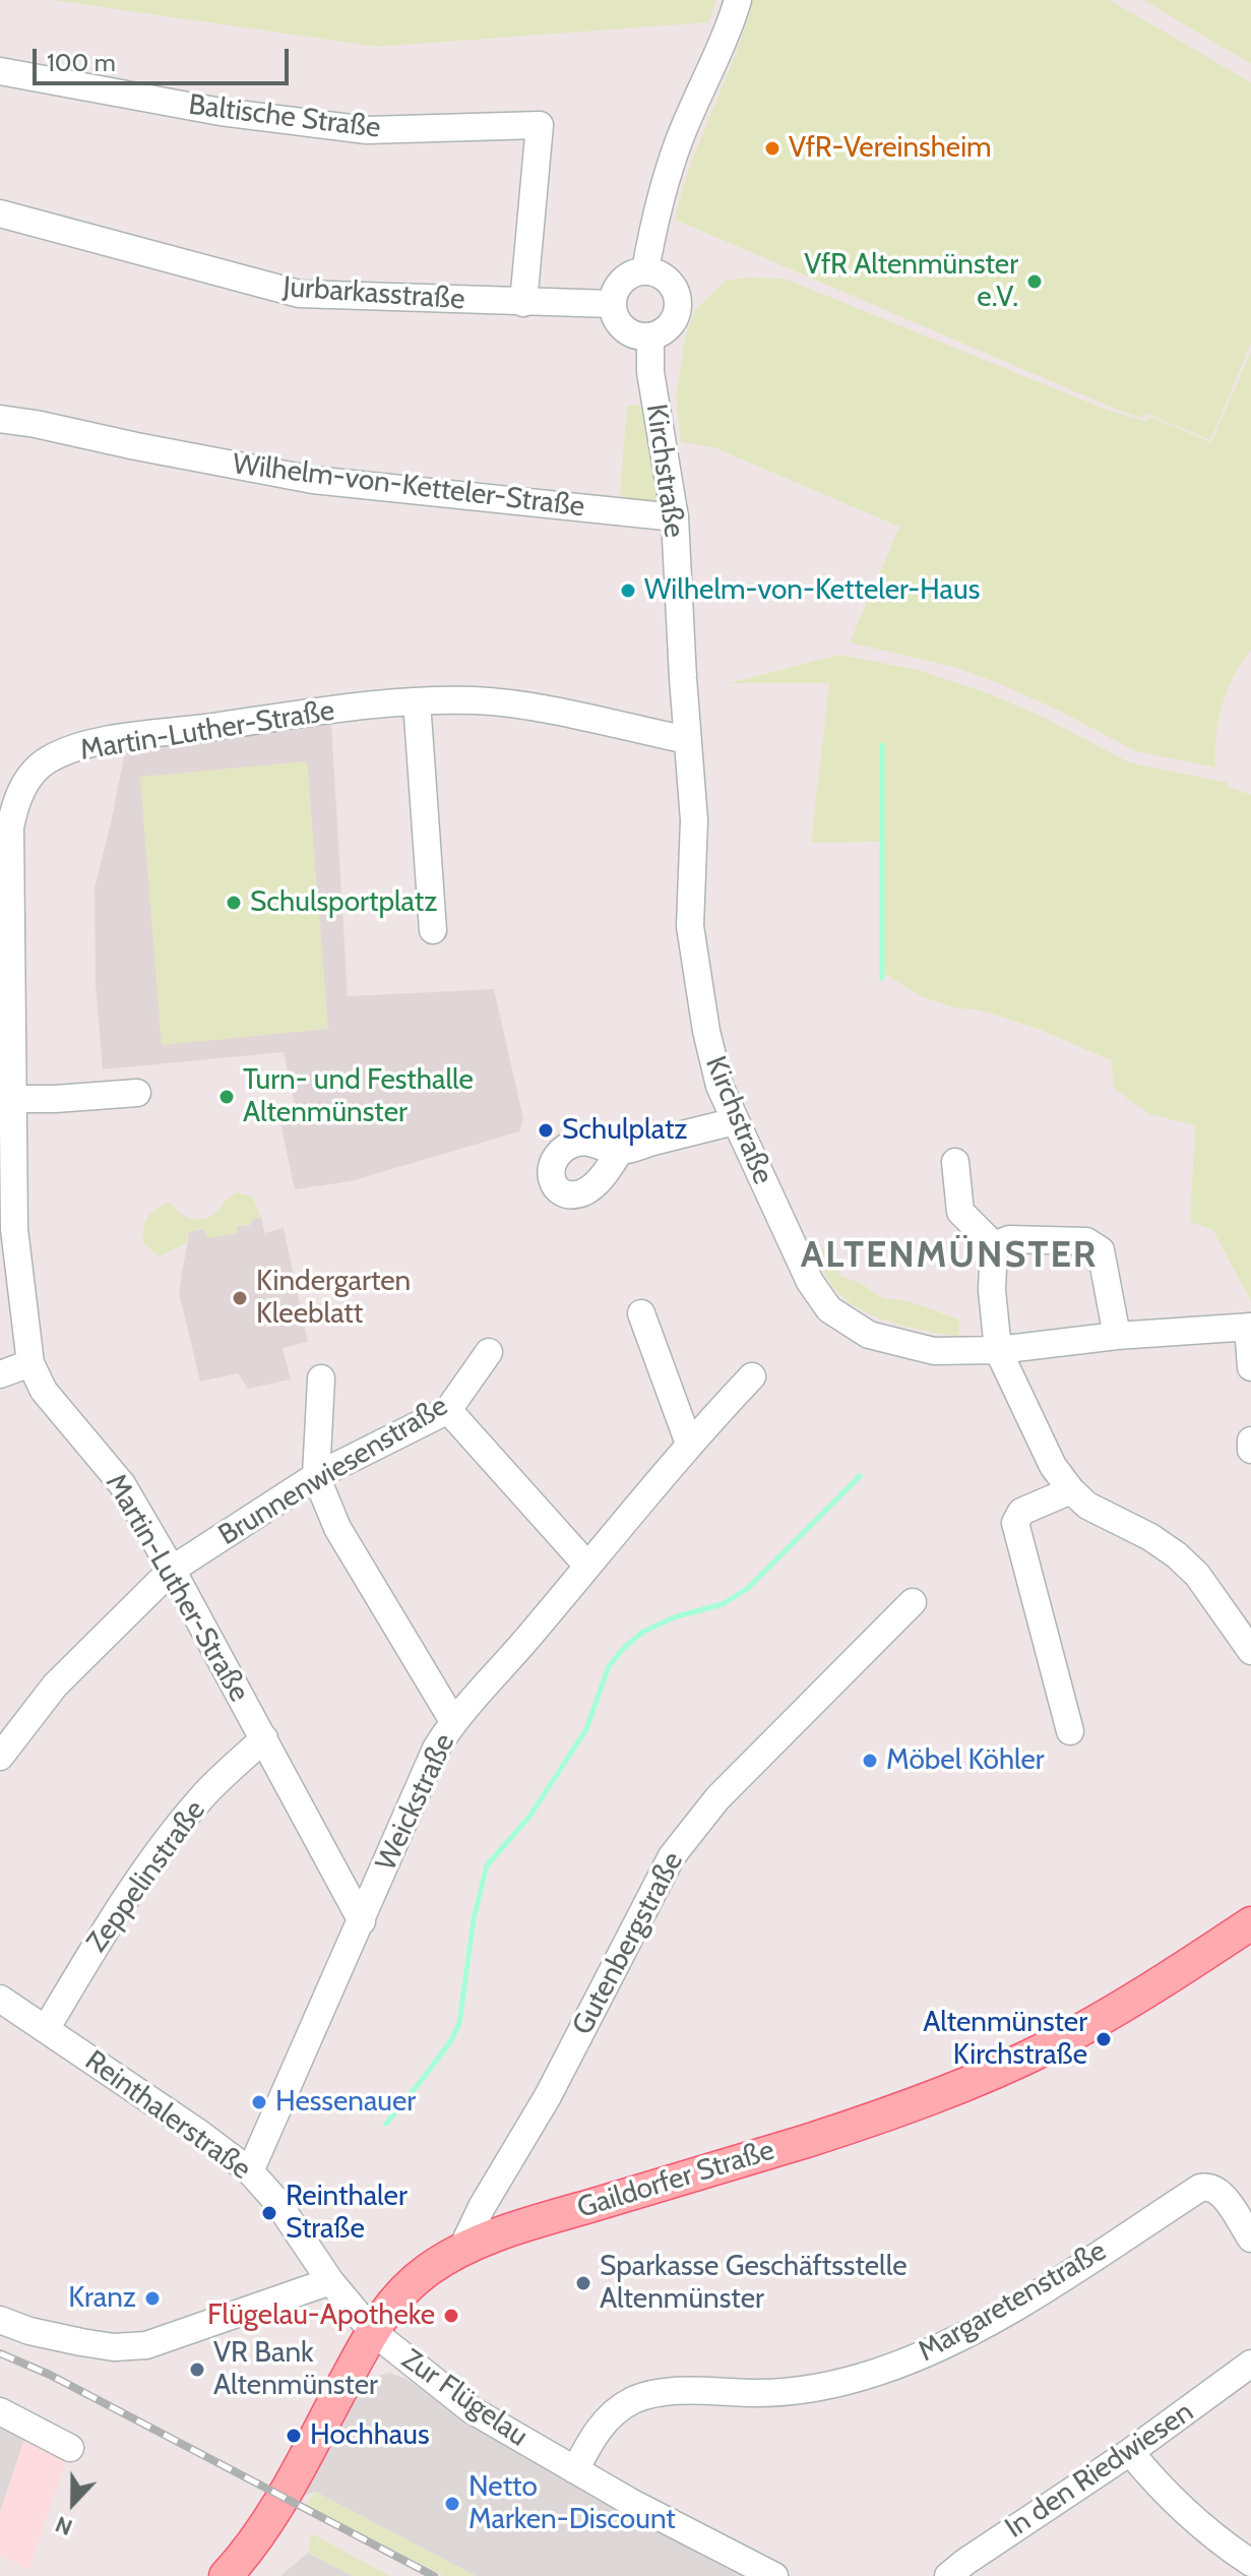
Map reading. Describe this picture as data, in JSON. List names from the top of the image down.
{
  "streets": {
    "main road": ["Gaildorfer Straße"],
    "street": [
      "Baltische Straße",
      "Jurbarkasstraße",
      "Kirchstraße",
      "Wilhelm-von-Ketteler-Straße",
      "Martin-Luther-Straße",
      "Brunnenwiesenstraße",
      "Weickstraße",
      "Zeppelinstraße",
      "Gutenbergstraße",
      "Reinthalerstraße",
      "Margaretenstraße",
      "Zur Flügelau",
      "In den Riedwiesen"
    ]
  },
  "crossings": [
    ["Baltische Straße", "Jurbarkasstraße"],
    ["Jurbarkasstraße", "Kirchstraße"],
    ["Kirchstraße", "Wilhelm-von-Ketteler-Straße"],
    ["Kirchstraße", "Martin-Luther-Straße"],
    ["Martin-Luther-Straße", "Brunnenwiesenstraße"],
    ["Martin-Luther-Straße", "Weickstraße"],
    ["Martin-Luther-Straße", "Zeppelinstraße"],
    ["Weickstraße", "Reinthalerstraße"],
    ["Zeppelinstraße", "Reinthalerstraße"],
    ["Gutenbergstraße", "Gaildorfer Straße"],
    ["Reinthalerstraße", "Gaildorfer Straße"],
    ["Reinthalerstraße", "Zur Flügelau"],
    ["Gaildorfer Straße", "Zur Flügelau"],
    ["Margaretenstraße", "Zur Flügelau"]
  ],
  "districts": ["ALTENMÜNSTER"],
  "places": [
    "VfR-Vereinsheim",
    "VfR Altenmünster e.V.",
    "Wilhelm-von-Ketteler-Haus",
    "Schulsportplatz",
    "Turn- und Festhalle Altenmünster",
    "Schulplatz",
    "Kindergarten Kleeblatt",
    "Möbel Köhler",
    "Altenmünster Kirchstraße",
    "Hessenauer",
    "Reinthaler Straße",
    "Sparkasse Geschäftsstelle Altenmünster",
    "Kranz",
    "Flügelau-Apotheke",
    "VR Bank Altenmünster",
    "Hochhaus",
    "Netto Marken-Discount"
  ],
  "scale_bar": "100 m",
  "north": "bottom"
}
